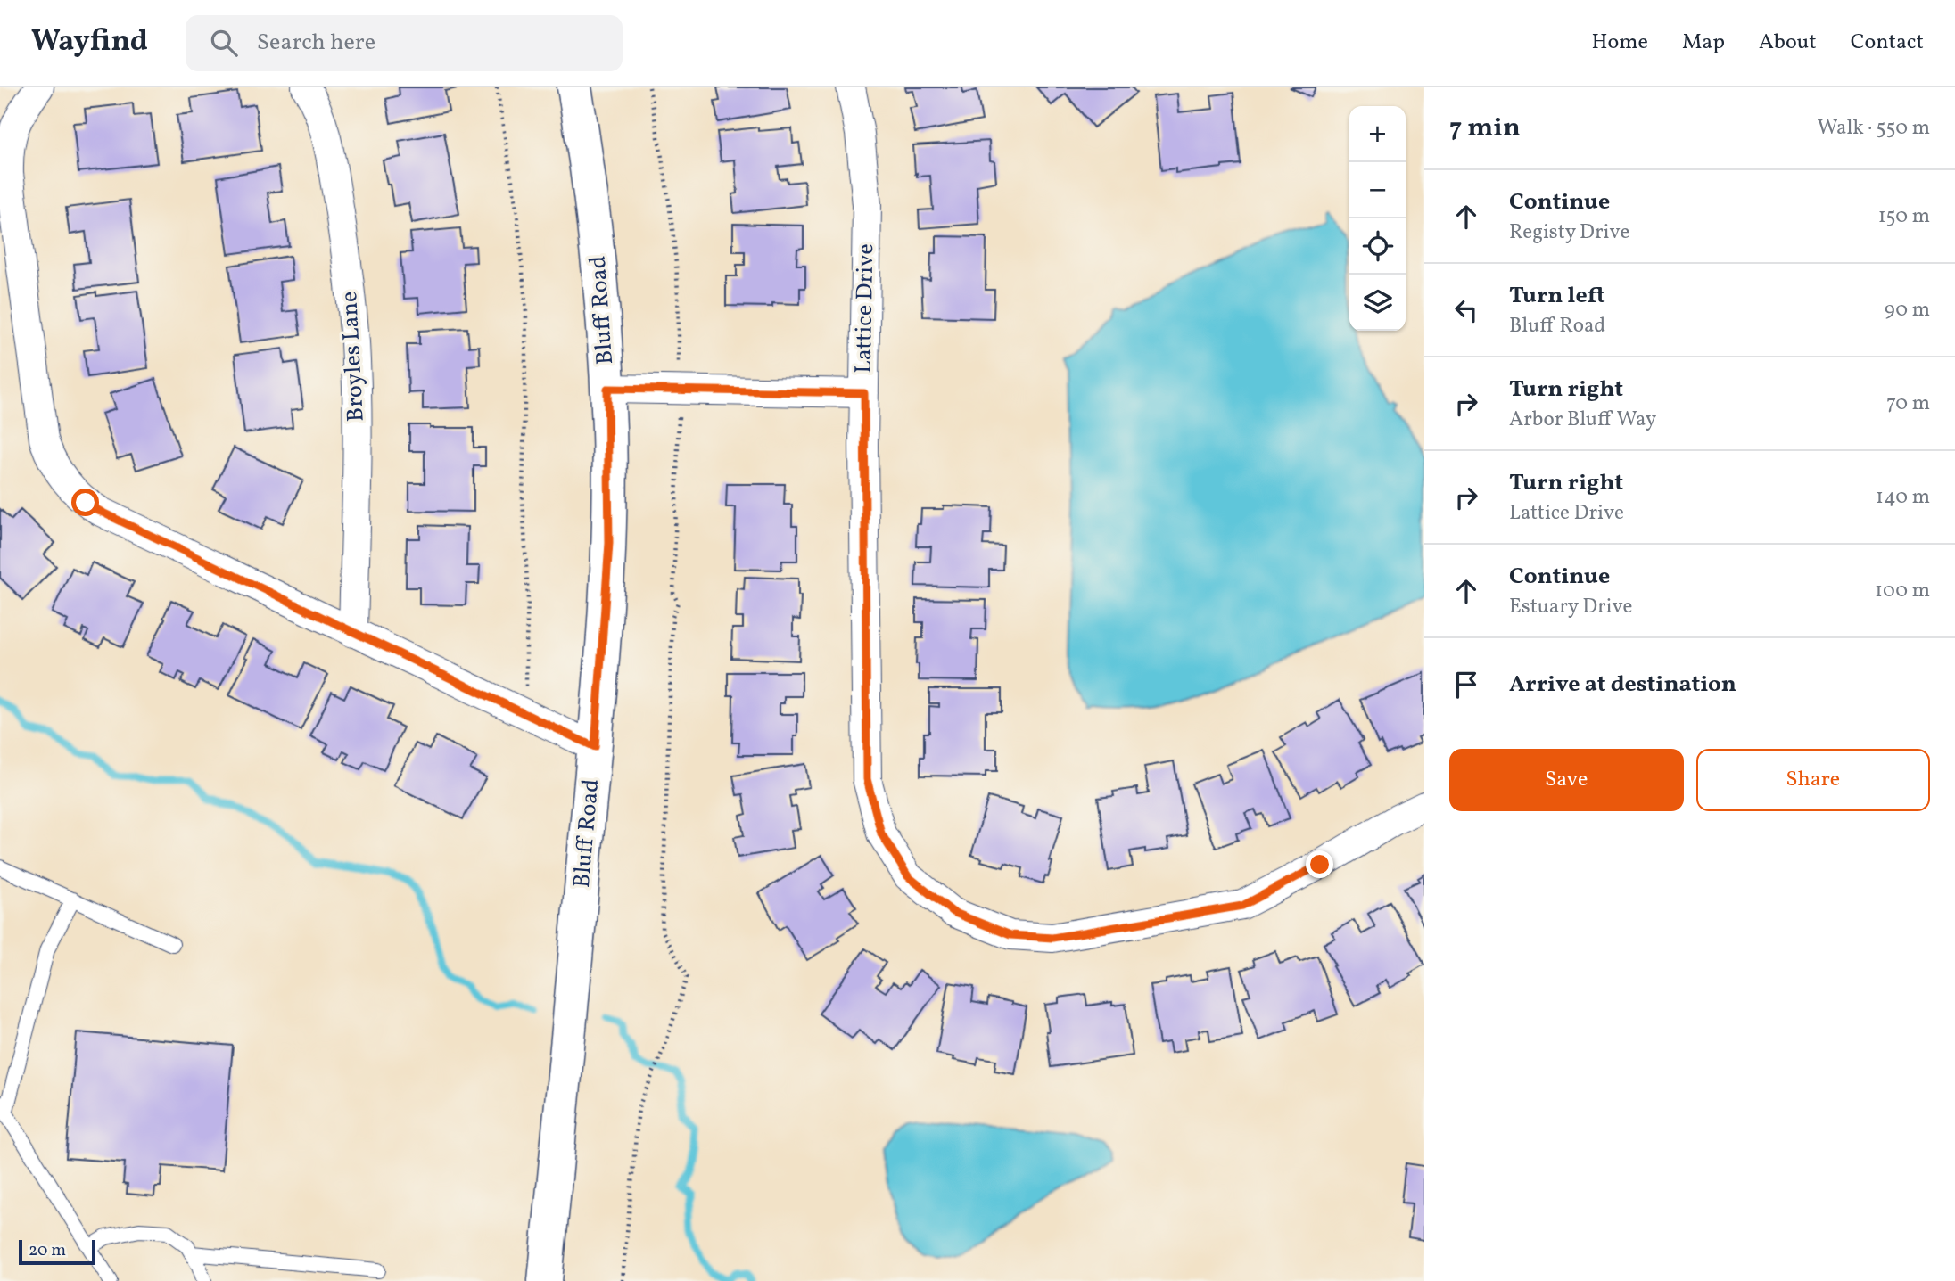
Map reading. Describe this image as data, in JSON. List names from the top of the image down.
{
  "streets": {
    "main road": ["Bluff Road"],
    "street": ["Lattice Drive", "Broyles Lane"]
  },
  "scale_bar": "20 m",
  "page": {
    "header": "Wayfind",
    "search": "Search here",
    "nav": [
      "Home",
      "Map",
      "About",
      "Contact"
    ],
    "heading": ["7 min", "Walk · 550 m"],
    "map_buttons": ["+", "−"],
    "list": [
      ["Continue", "Registy Drive", "150 m"],
      ["Turn left", "Bluff Road", "90 m"],
      ["Turn right", "Arbor Bluff Way", "70 m"],
      ["Turn right", "Lattice Drive", "140 m"],
      ["Continue", "Estuary Drive", "100 m"],
      "Arrive at destination"
    ],
    "buttons": ["Save", "Share"],
    "scale": "20 m"
  }
}
